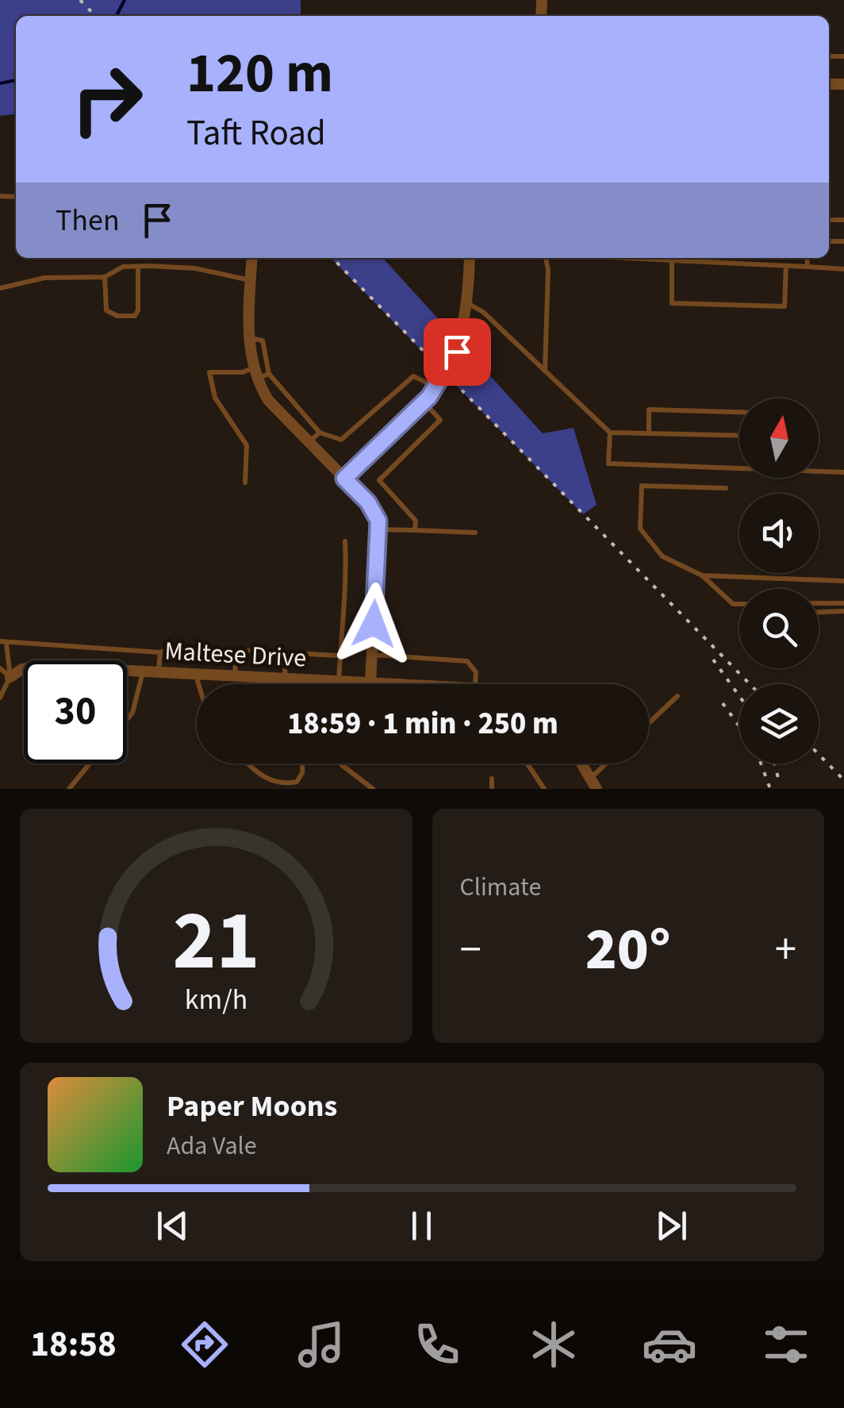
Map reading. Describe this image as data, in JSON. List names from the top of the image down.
{
  "streets": {
    "street": ["Maltese Drive"]
  },
  "north": "top",
  "page": {
    "turn": ["120 m", "Taft Road"],
    "then": "Then",
    "limit": "30",
    "trip": "18:59 · 1 min · 250 m",
    "tile": "Climate",
    "heat": ["−", "20°", "+"],
    "song": ["Paper Moons", "Ada Vale"],
    "tabs": "18:58",
    "gauge": ["21", "km/h"]
  }
}
